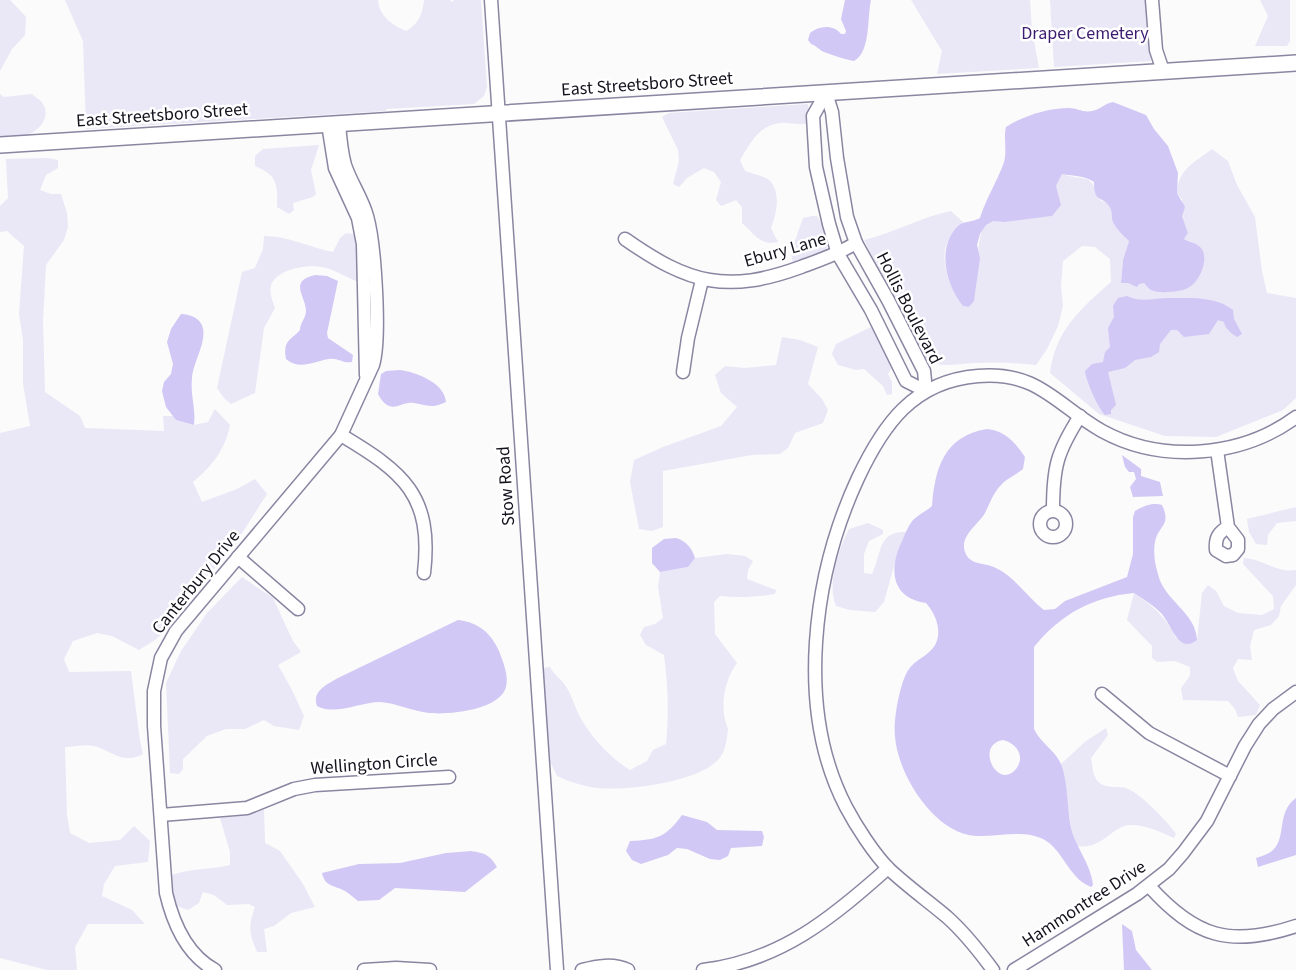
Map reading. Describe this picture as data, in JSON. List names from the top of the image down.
{
  "streets": {
    "main road": ["East Streetsboro Street"],
    "street": [
      "Ebury Lane",
      "Hollis Boulevard",
      "Stow Road",
      "Canterbury Drive",
      "Wellington Circle",
      "Hammontree Drive"
    ]
  },
  "crossings": [
    ["East Streetsboro Street", "Hollis Boulevard"],
    ["East Streetsboro Street", "Stow Road"],
    ["East Streetsboro Street", "Canterbury Drive"],
    ["Ebury Lane", "Hollis Boulevard"],
    ["Canterbury Drive", "Wellington Circle"]
  ],
  "parks": ["Draper Cemetery"]
}
